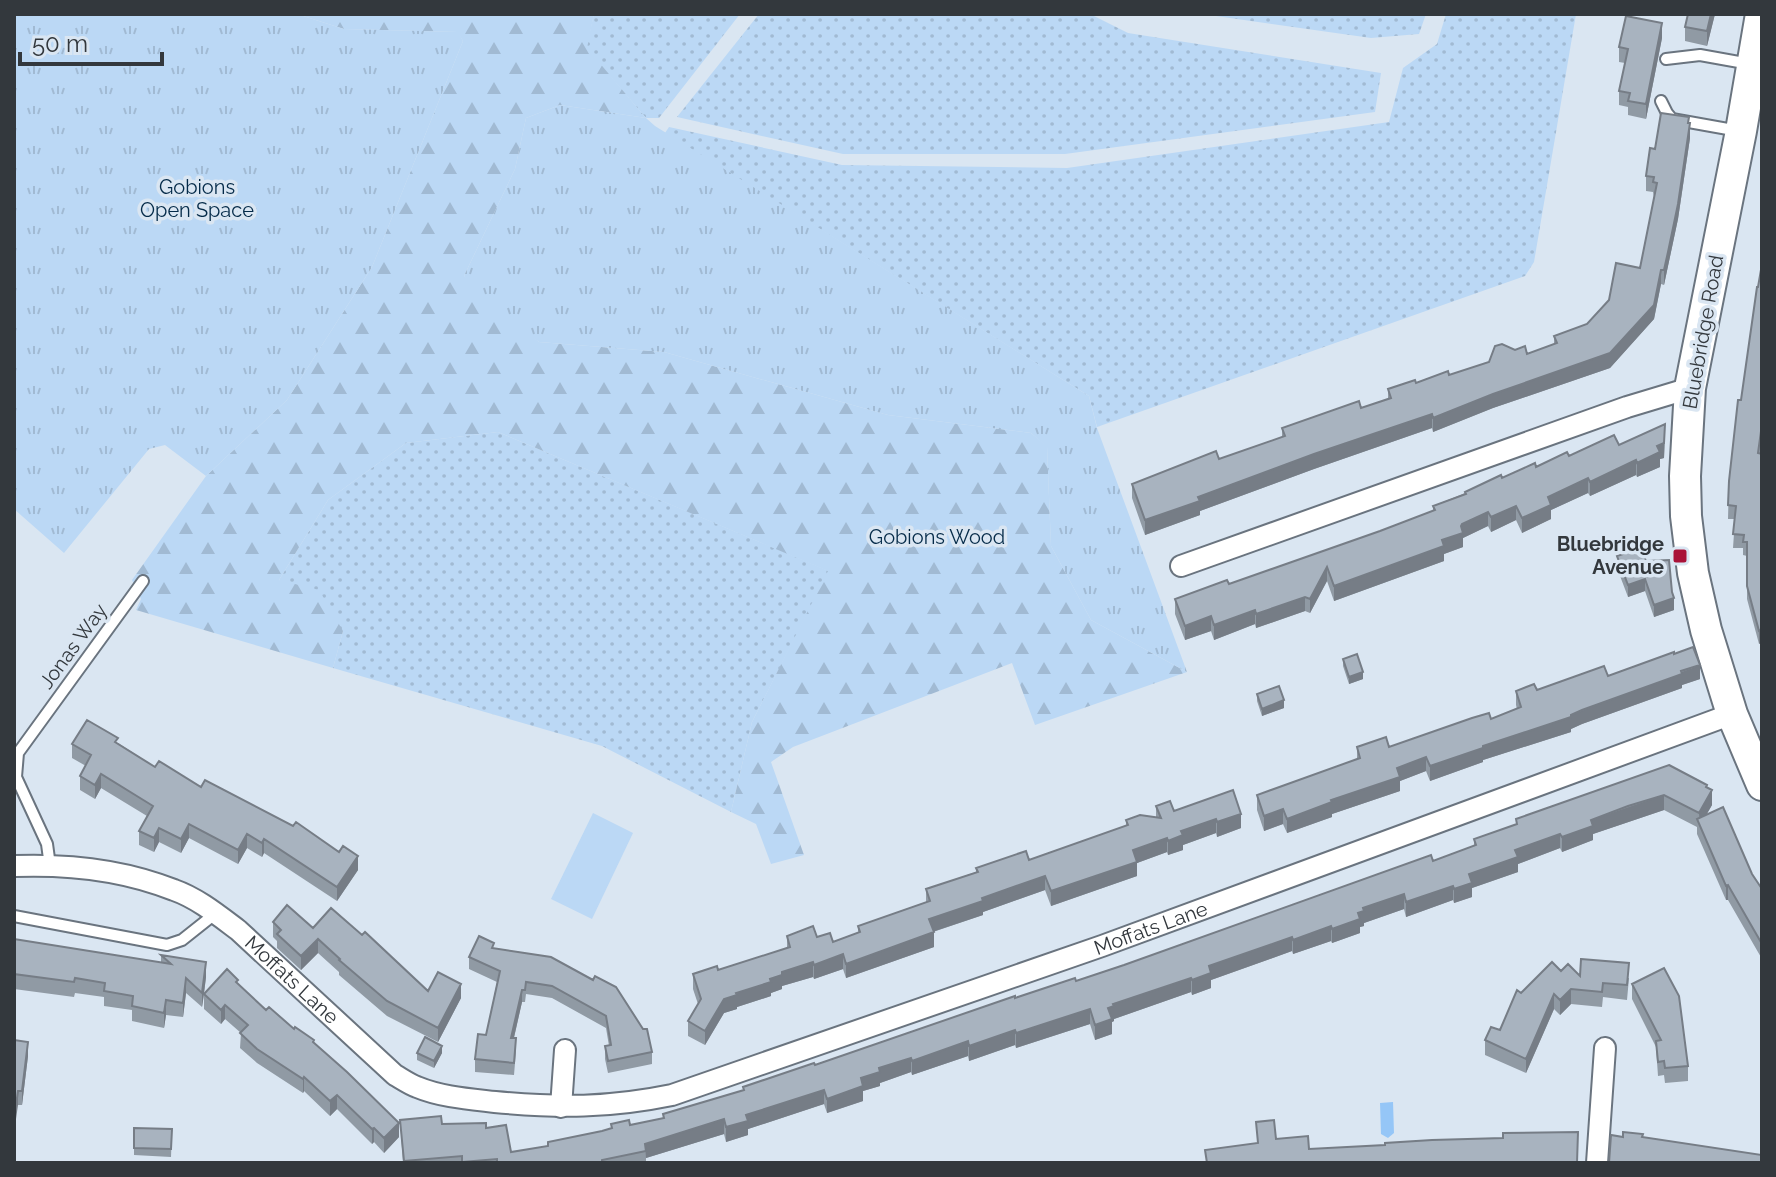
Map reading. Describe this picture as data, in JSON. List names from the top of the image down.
{
  "streets": {
    "street": ["Bluebridge Road", "Moffats Lane"],
    "lane": ["Jonas Way"]
  },
  "crossings": [
    ["Bluebridge Road", "Moffats Lane"],
    ["Jonas Way", "Moffats Lane"]
  ],
  "parks": ["Gobions Open Space", "Gobions Wood"],
  "places": {
    "transit": ["Bluebridge Avenue"]
  },
  "scale_bar": "50 m"
}
